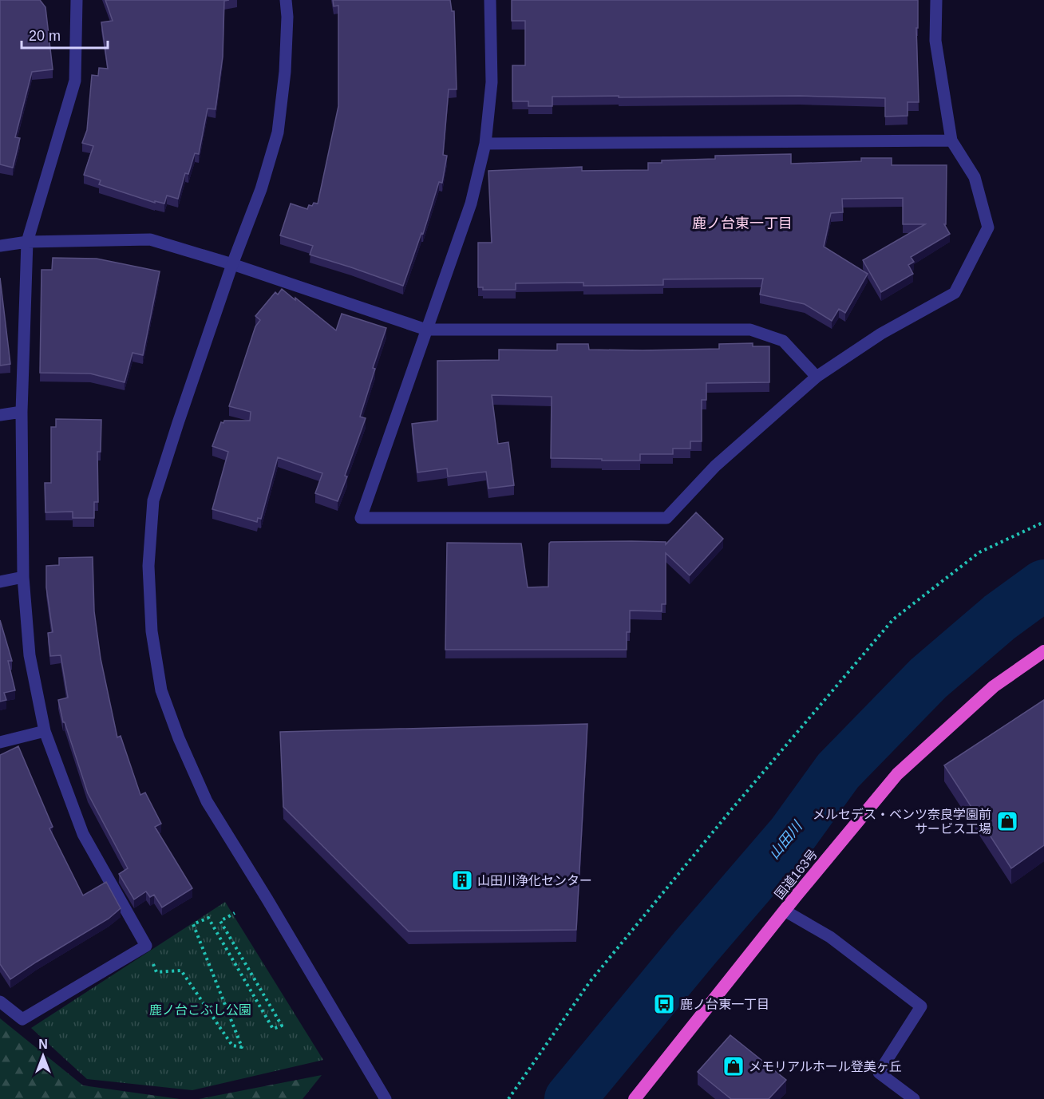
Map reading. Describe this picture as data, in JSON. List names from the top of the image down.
{
  "streets": {
    "highway": ["国道163号"]
  },
  "districts": ["鹿ノ台東一丁目"],
  "water": ["山田川"],
  "parks": ["鹿ノ台こぶし公園"],
  "places": {
    "shop": ["メルセデス・ベンツ奈良学園前 サービス工場", "メモリアルホール登美ヶ丘"],
    "building": ["山田川浄化センター"],
    "bus stop": ["鹿ノ台東一丁目"]
  },
  "scale_bar": "20 m",
  "north": "top"
}
